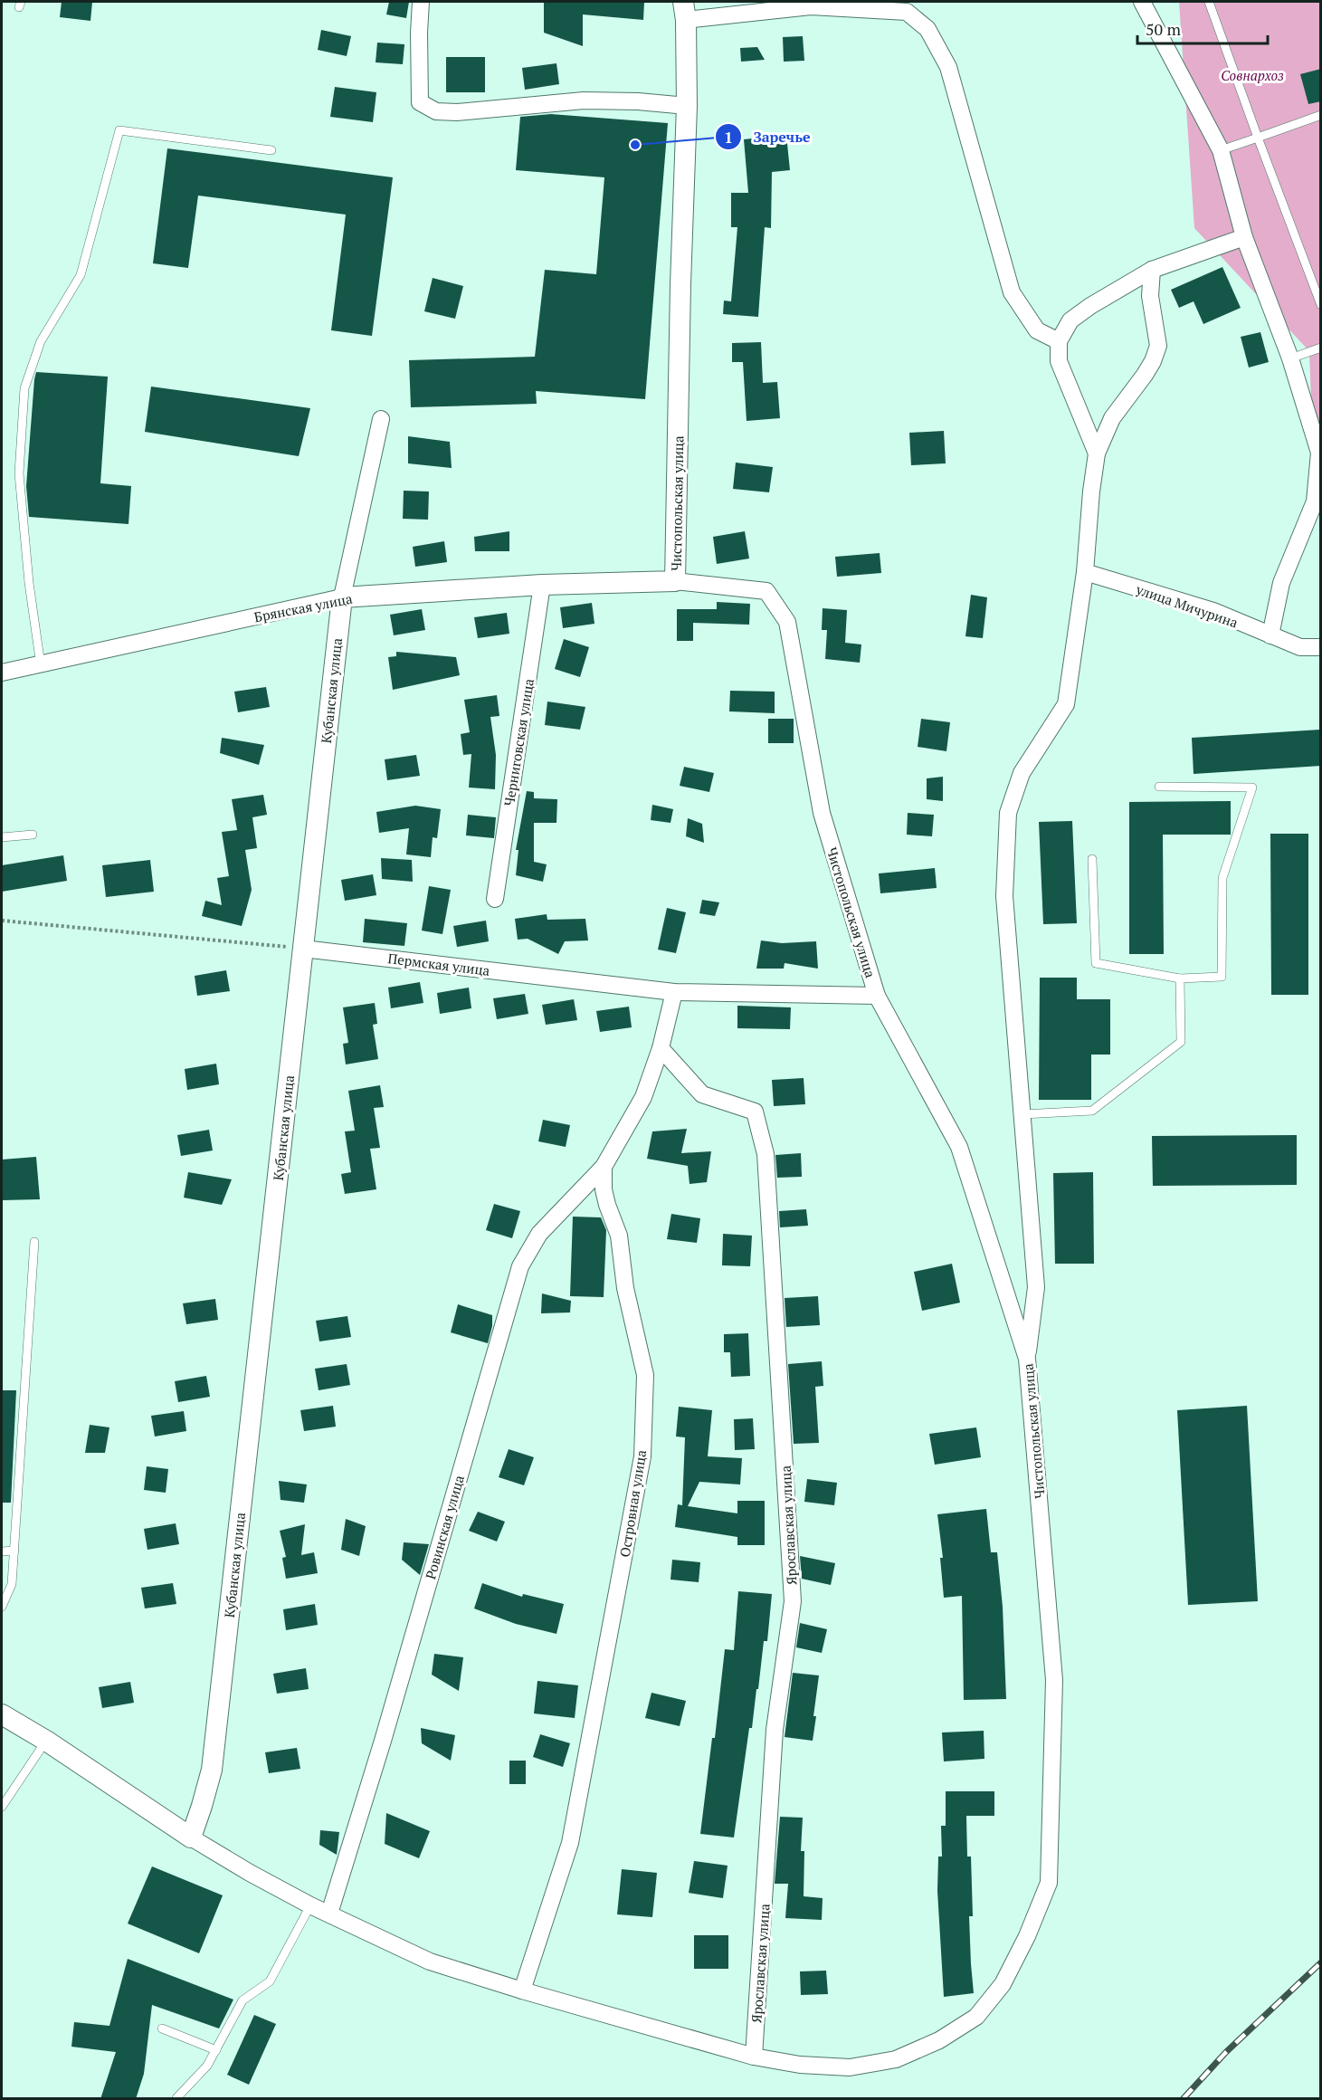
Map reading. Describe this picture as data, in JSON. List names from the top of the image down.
{
  "streets": {
    "street": [
      "Чистопольская улица",
      "улица Мичурина",
      "Брянская улица",
      "Кубанская улица",
      "Черниговская улица",
      "Пермская улица",
      "Островная улица",
      "Ярославская улица",
      "Ровинская улица"
    ]
  },
  "crossings": [
    ["Чистопольская улица", "Брянская улица"],
    ["Чистопольская улица", "Кубанская улица"],
    ["Чистопольская улица", "Пермская улица"],
    ["Чистопольская улица", "Островная улица"],
    ["Чистопольская улица", "Ярославская улица"],
    ["Чистопольская улица", "Ровинская улица"],
    ["Брянская улица", "Кубанская улица"],
    ["Брянская улица", "Черниговская улица"],
    ["Кубанская улица", "Пермская улица"],
    ["Островная улица", "Ровинская улица"]
  ],
  "parks": ["Совнархоз"],
  "places": ["Заречье"],
  "scale_bar": "50 m"
}
